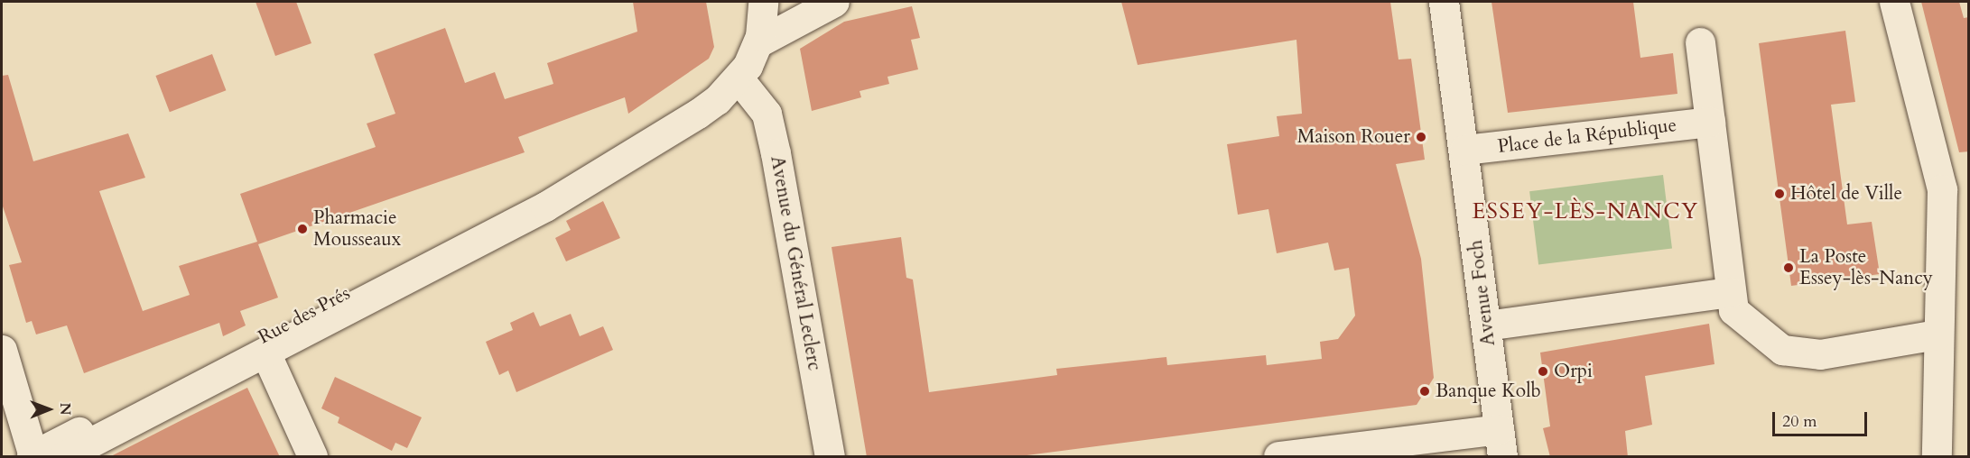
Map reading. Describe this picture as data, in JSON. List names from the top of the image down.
{
  "streets": {
    "street": [
      "Place de la République",
      "Avenue du Général Leclerc",
      "Avenue Foch",
      "Rue des Prés"
    ]
  },
  "crossings": [
    ["Place de la République", "Avenue Foch"],
    ["Avenue du Général Leclerc", "Rue des Prés"]
  ],
  "districts": ["ESSEY-LÈS-NANCY"],
  "places": [
    "Maison Rouer",
    "Hôtel de Ville",
    "Pharmacie Mousseaux",
    "La Poste Essey-lès-Nancy",
    "Orpi",
    "Banque Kolb"
  ],
  "scale_bar": "20 m",
  "north": "right"
}
